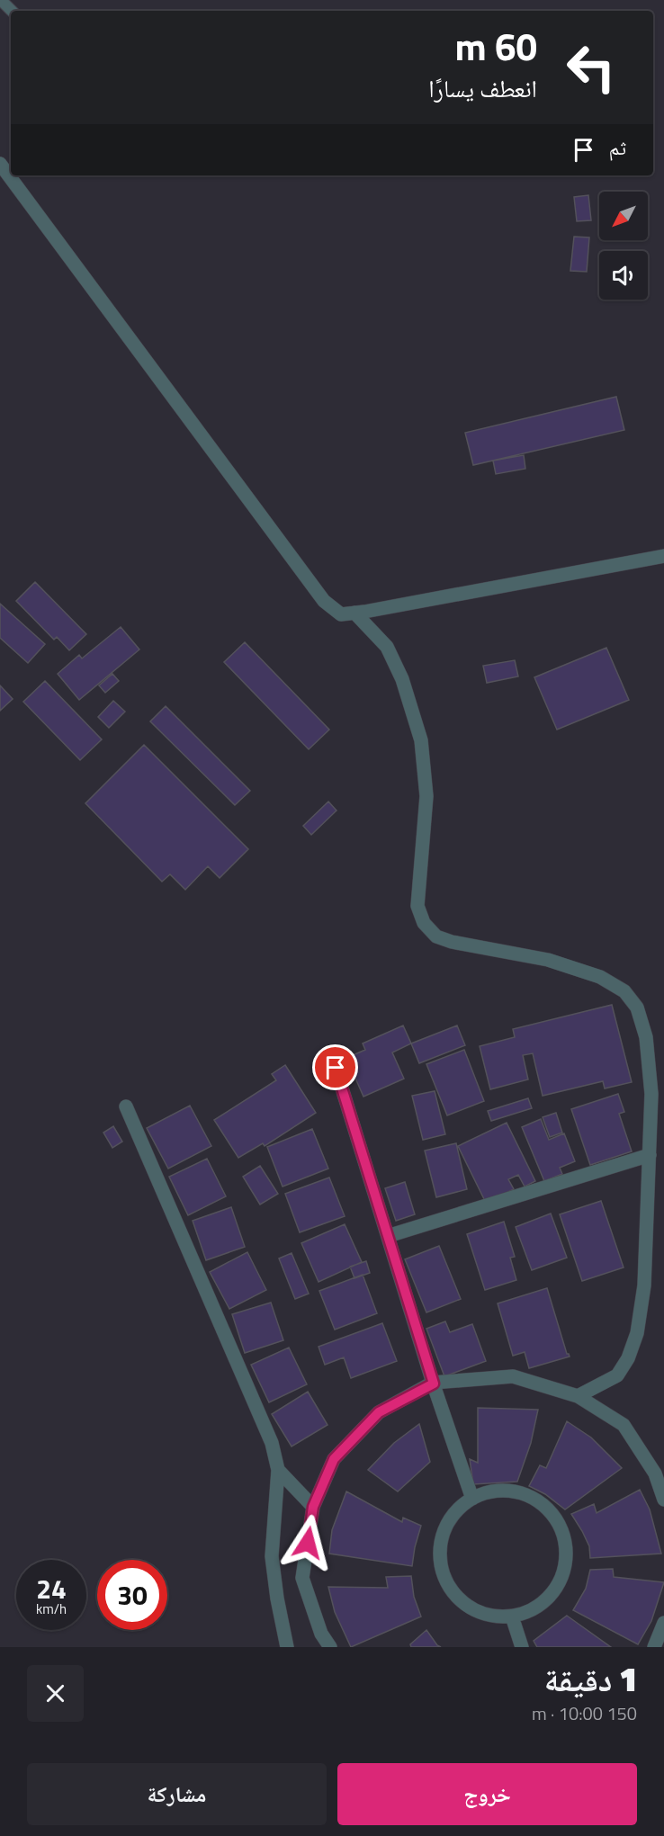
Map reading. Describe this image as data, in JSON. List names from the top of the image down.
{
  "north": "bottom left",
  "page": {
    "turn": ["60 m", "انعطف يسارًا"],
    "then": "ثم",
    "speed": "24 km/h",
    "limit": "30",
    "heading": ["1 دقيقة", "150 m · 10:00"],
    "buttons": ["خروج", "مشاركة"]
  }
}
